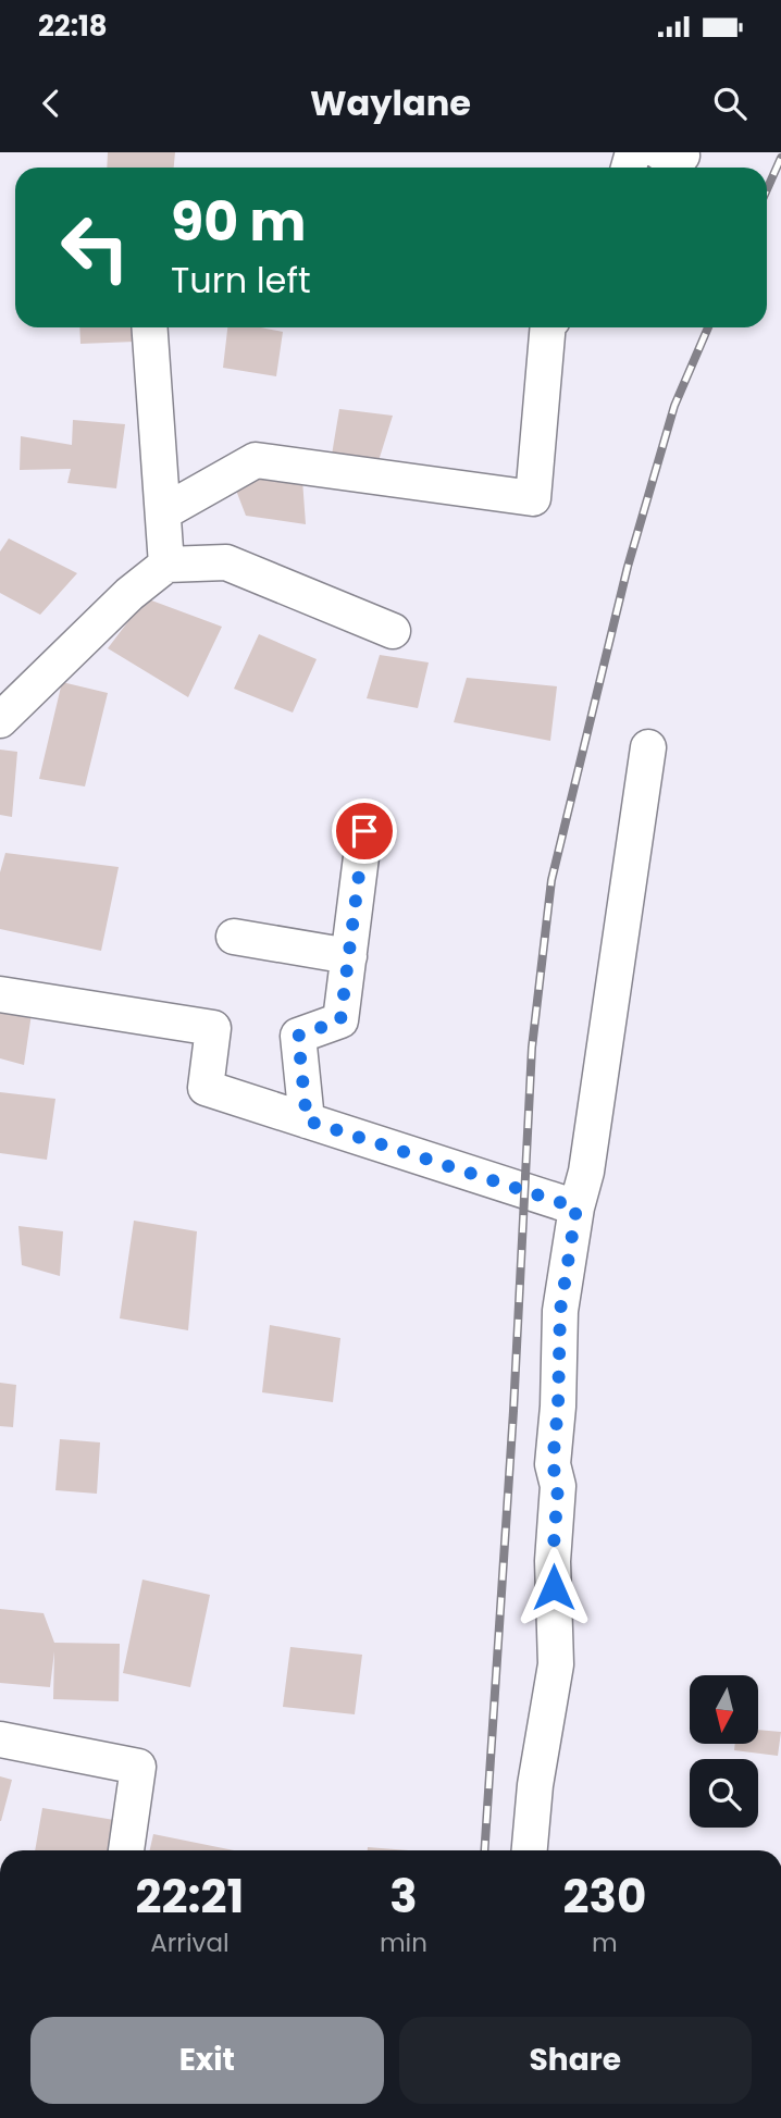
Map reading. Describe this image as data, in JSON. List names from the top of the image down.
{
  "north": "bottom",
  "page": {
    "status": "22:18",
    "header": "Waylane",
    "turn": ["90 m", "Turn left"],
    "eta": [
      "22:21",
      "Arrival",
      "3",
      "min",
      "230",
      "m"
    ],
    "buttons": ["Exit", "Share"]
  }
}
